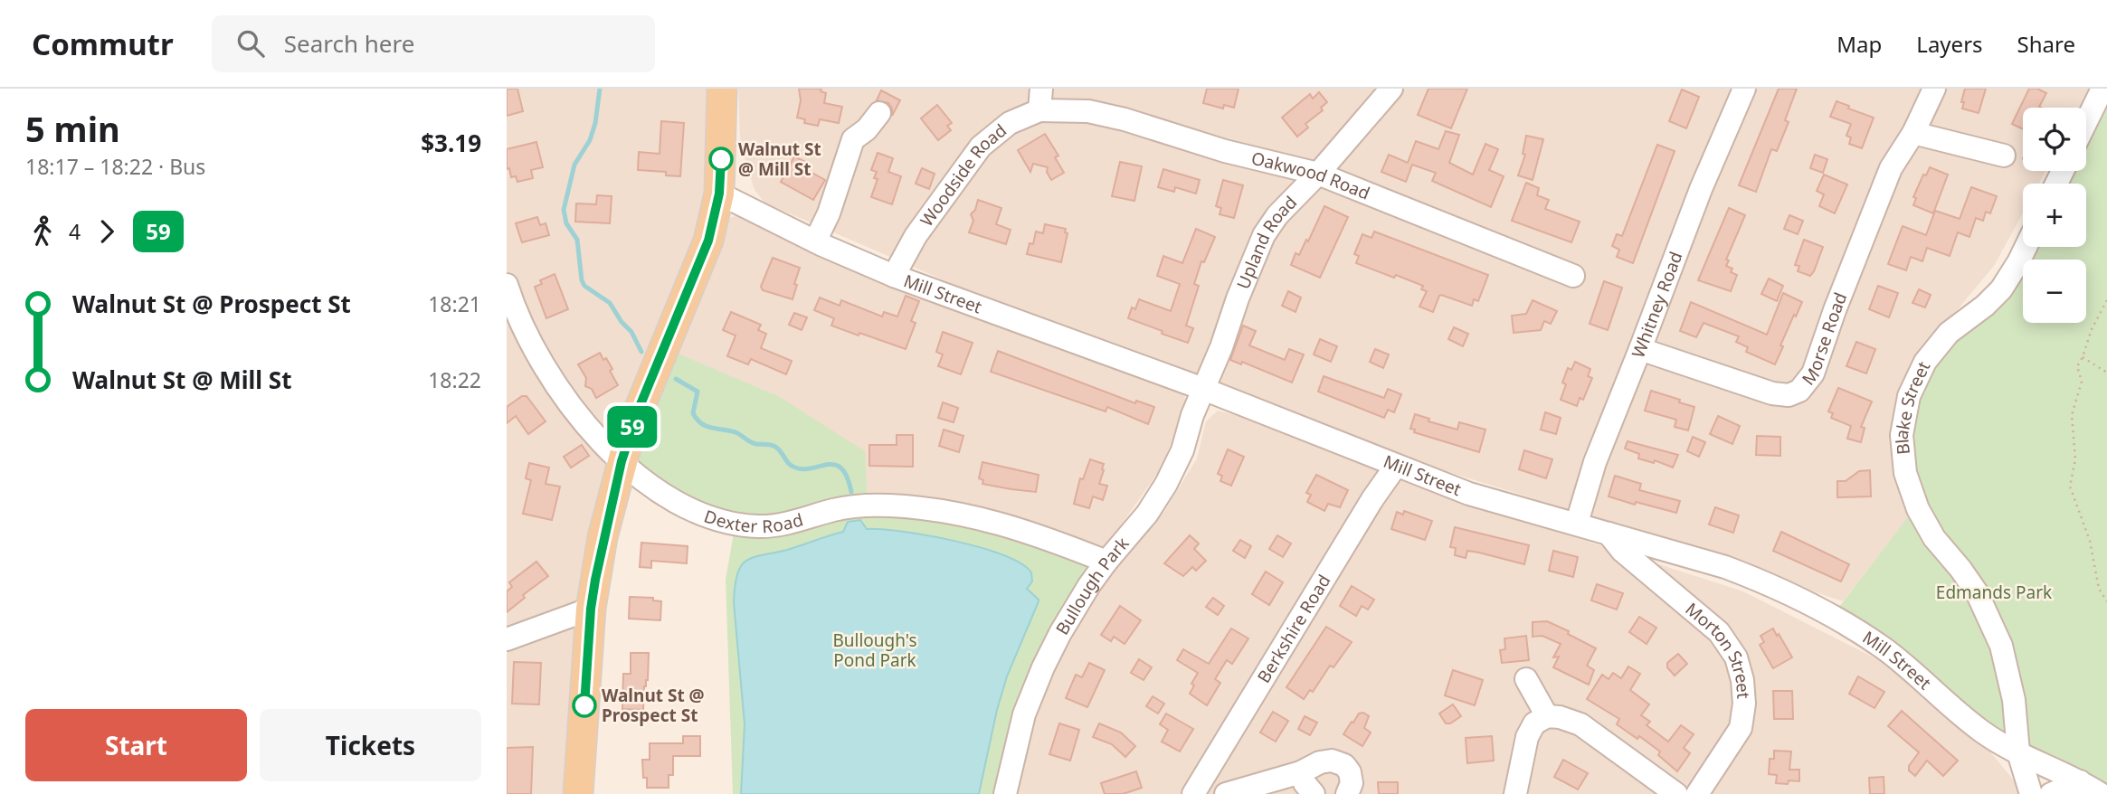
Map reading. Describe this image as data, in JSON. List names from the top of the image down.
{
  "streets": {
    "street": [
      "Woodside Road",
      "Oakwood Road",
      "Upland Road",
      "Mill Street",
      "Whitney Road",
      "Morse Road",
      "Blake Street",
      "Dexter Road",
      "Bullough Park",
      "Berkshire Road",
      "Morton Street"
    ]
  },
  "crossings": [
    ["Woodside Road", "Oakwood Road"],
    ["Woodside Road", "Mill Street"],
    ["Oakwood Road", "Upland Road"],
    ["Upland Road", "Mill Street"],
    ["Upland Road", "Bullough Park"],
    ["Mill Street", "Whitney Road"],
    ["Mill Street", "Blake Street"],
    ["Mill Street", "Bullough Park"],
    ["Mill Street", "Berkshire Road"],
    ["Mill Street", "Morton Street"],
    ["Whitney Road", "Morse Road"],
    ["Dexter Road", "Bullough Park"]
  ],
  "parks": ["Edmands Park", "Bullough's Pond Park"],
  "places": ["Walnut St @ Mill St", "Walnut St @ Prospect St"],
  "lines": ["bus line 59"],
  "page": {
    "header": "Commutr",
    "search": "Search here",
    "nav": ["Map", "Layers", "Share"],
    "heading": ["5 min", "18:17 – 18:22 · Bus", "$3.19"],
    "on_map": "59",
    "map_buttons": ["+", "−"],
    "legs": ["4", "59"],
    "list": [
      {
        "name": "Walnut St @ Prospect St",
        "value": "18:21"
      },
      {
        "name": "Walnut St @ Mill St",
        "value": "18:22"
      }
    ],
    "buttons": ["Start", "Tickets"]
  }
}
